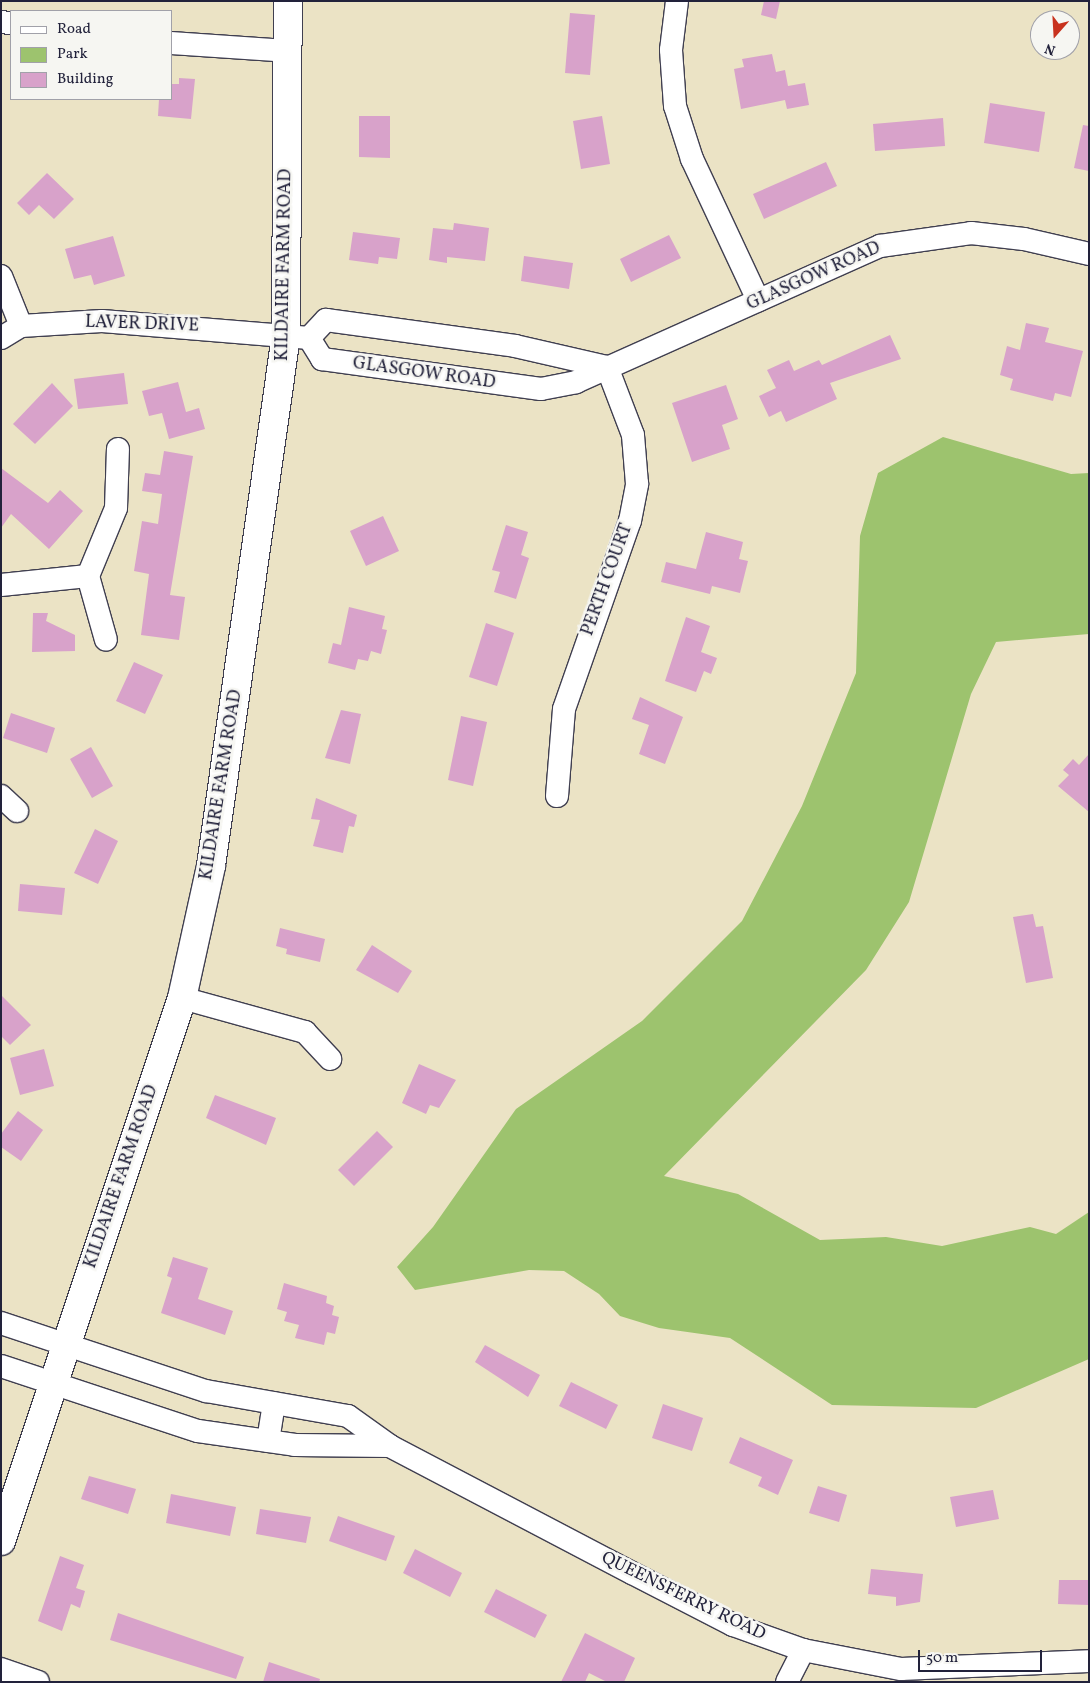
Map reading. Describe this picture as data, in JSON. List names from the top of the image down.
{
  "streets": {
    "main road": ["KILDAIRE FARM ROAD"],
    "street": [
      "GLASGOW ROAD",
      "LAVER DRIVE",
      "PERTH COURT",
      "QUEENSFERRY ROAD"
    ]
  },
  "crossings": [
    ["KILDAIRE FARM ROAD", "GLASGOW ROAD"],
    ["KILDAIRE FARM ROAD", "LAVER DRIVE"],
    ["KILDAIRE FARM ROAD", "QUEENSFERRY ROAD"],
    ["GLASGOW ROAD", "LAVER DRIVE"],
    ["GLASGOW ROAD", "PERTH COURT"]
  ],
  "legend": ["Road", "Park", "Building"],
  "scale_bar": "50 m",
  "north": "bottom"
}
